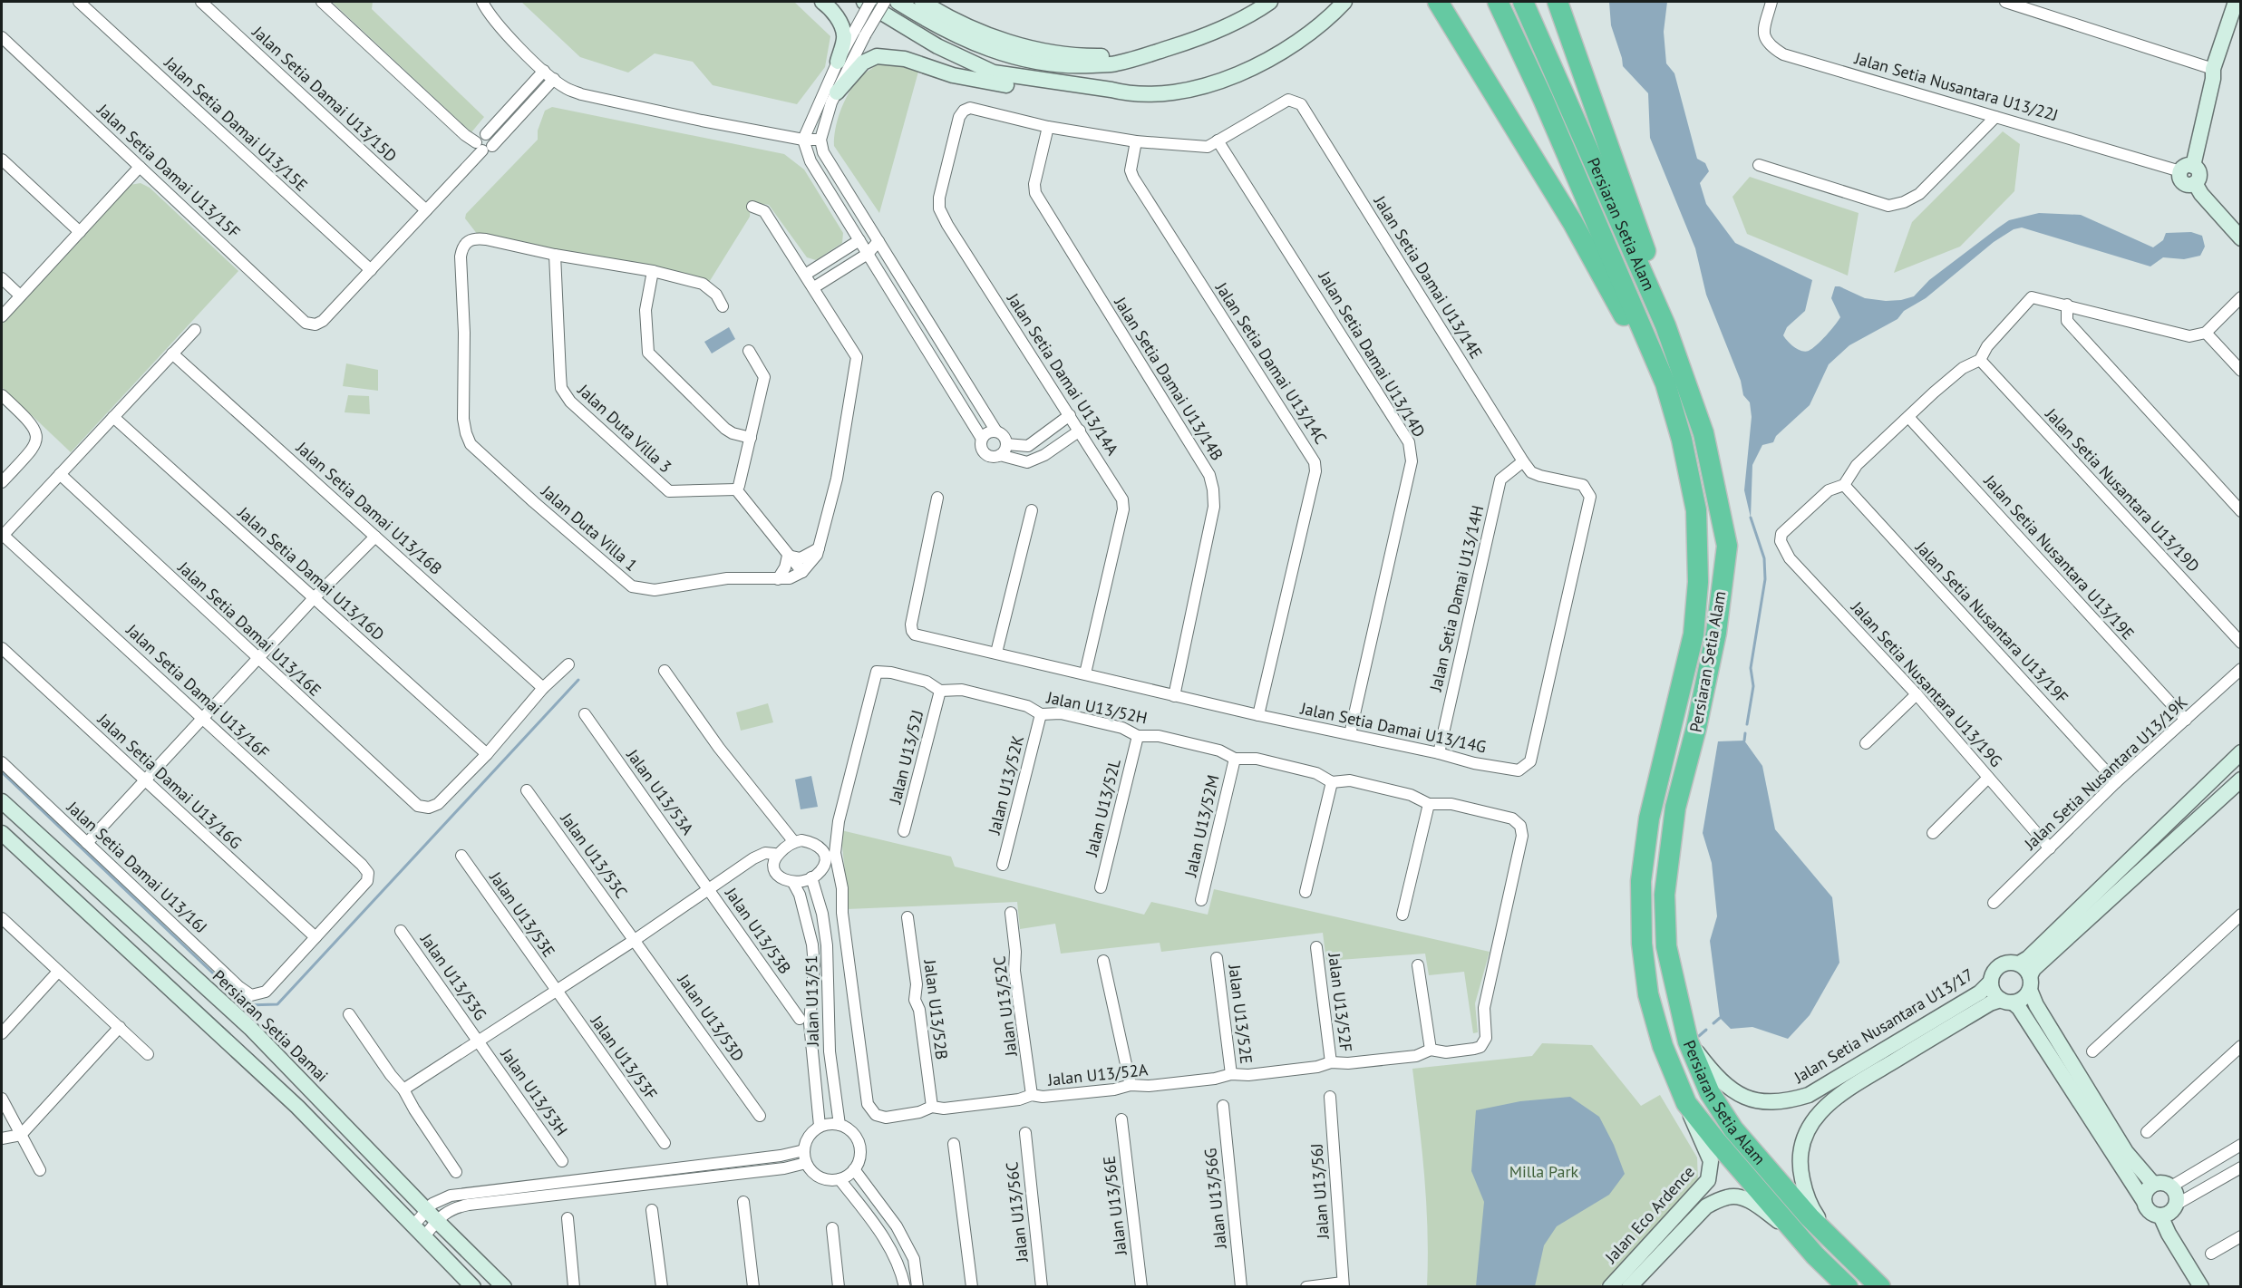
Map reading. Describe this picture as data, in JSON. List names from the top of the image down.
{
  "streets": {
    "highway": ["Persiaran Setia Alam"],
    "street": [
      "Jalan Setia Nusantara U13/22J",
      "Jalan Setia Damai U13/15D",
      "Jalan Setia Damai U13/15E",
      "Jalan Setia Damai U13/15F",
      "Jalan Setia Damai U13/14E",
      "Jalan Setia Damai U13/14D",
      "Jalan Setia Damai U13/14C",
      "Jalan Setia Damai U13/14A",
      "Jalan Setia Damai U13/14B",
      "Jalan Duta Villa 3",
      "Jalan Setia Nusantara U13/19D",
      "Jalan Setia Damai U13/16B",
      "Jalan Duta Villa 1",
      "Jalan Setia Nusantara U13/19E",
      "Jalan Setia Damai U13/16D",
      "Jalan Setia Damai U13/14H",
      "Jalan Setia Nusantara U13/19F",
      "Jalan Setia Damai U13/16E",
      "Jalan Setia Nusantara U13/19G",
      "Jalan Setia Damai U13/16F",
      "Jalan U13/52H",
      "Jalan Setia Damai U13/14G",
      "Jalan U13/52J",
      "Jalan Setia Nusantara U13/19K",
      "Jalan Setia Damai U13/16G",
      "Jalan U13/52K",
      "Jalan U13/53A",
      "Jalan U13/52L",
      "Jalan U13/52M",
      "Jalan U13/53C",
      "Jalan Setia Damai U13/16J",
      "Jalan U13/53E",
      "Jalan U13/53B",
      "Jalan U13/53G",
      "Jalan U13/51",
      "Jalan U13/52F",
      "Jalan U13/52C",
      "Jalan U13/52B",
      "Jalan U13/52E",
      "Jalan U13/53D",
      "Persiaran Setia Damai",
      "Jalan Setia Nusantara U13/17",
      "Jalan U13/53F",
      "Jalan U13/52A",
      "Jalan U13/53H",
      "Jalan U13/56J",
      "Jalan U13/56G",
      "Jalan U13/56E",
      "Jalan U13/56C",
      "Jalan Eco Ardence"
    ]
  },
  "crossings": [
    ["Jalan Setia Damai U13/15E", "Jalan Setia Damai U13/15F"],
    ["Persiaran Setia Alam", "Jalan Setia Nusantara U13/17"],
    ["Persiaran Setia Alam", "Jalan Eco Ardence"],
    ["Jalan Setia Damai U13/14E", "Jalan Setia Damai U13/14D"],
    ["Jalan Setia Damai U13/14E", "Jalan Setia Damai U13/14H"],
    ["Jalan Setia Damai U13/14E", "Jalan Setia Damai U13/14G"],
    ["Jalan Setia Damai U13/14D", "Jalan Setia Damai U13/14G"],
    ["Jalan Setia Damai U13/14C", "Jalan Setia Damai U13/14G"],
    ["Jalan Setia Damai U13/14A", "Jalan Setia Damai U13/14B"],
    ["Jalan Setia Damai U13/14A", "Jalan Setia Damai U13/14G"],
    ["Jalan Setia Damai U13/14B", "Jalan Setia Damai U13/14G"],
    ["Jalan Duta Villa 3", "Jalan Duta Villa 1"],
    ["Jalan Setia Nusantara U13/19E", "Jalan Setia Nusantara U13/19K"],
    ["Jalan Setia Damai U13/16D", "Jalan Setia Damai U13/16E"],
    ["Jalan Setia Damai U13/14H", "Jalan Setia Damai U13/14G"],
    ["Jalan Setia Nusantara U13/19F", "Jalan Setia Nusantara U13/19G"],
    ["Jalan Setia Nusantara U13/19F", "Jalan Setia Nusantara U13/19K"],
    ["Jalan Setia Nusantara U13/19G", "Jalan Setia Nusantara U13/19K"],
    ["Jalan Setia Damai U13/16F", "Jalan Setia Damai U13/16G"],
    ["Jalan Setia Damai U13/16F", "Jalan Setia Damai U13/16J"],
    ["Jalan U13/52H", "Jalan U13/52J"],
    ["Jalan U13/52H", "Jalan U13/52K"],
    ["Jalan U13/52H", "Jalan U13/52L"],
    ["Jalan U13/52H", "Jalan U13/52M"],
    ["Jalan U13/52H", "Jalan U13/51"],
    ["Jalan U13/52H", "Jalan U13/52A"],
    ["Jalan Setia Damai U13/16G", "Jalan Setia Damai U13/16J"],
    ["Jalan U13/53A", "Jalan U13/53B"],
    ["Jalan U13/53C", "Jalan U13/53D"],
    ["Jalan U13/53E", "Jalan U13/53F"],
    ["Jalan U13/53G", "Jalan U13/53H"],
    ["Jalan U13/51", "Jalan U13/52A"],
    ["Jalan U13/52F", "Jalan U13/52A"],
    ["Jalan U13/52C", "Jalan U13/52A"],
    ["Jalan U13/52B", "Jalan U13/52A"],
    ["Jalan U13/52E", "Jalan U13/52A"]
  ],
  "parks": ["Milla Park"]
}
